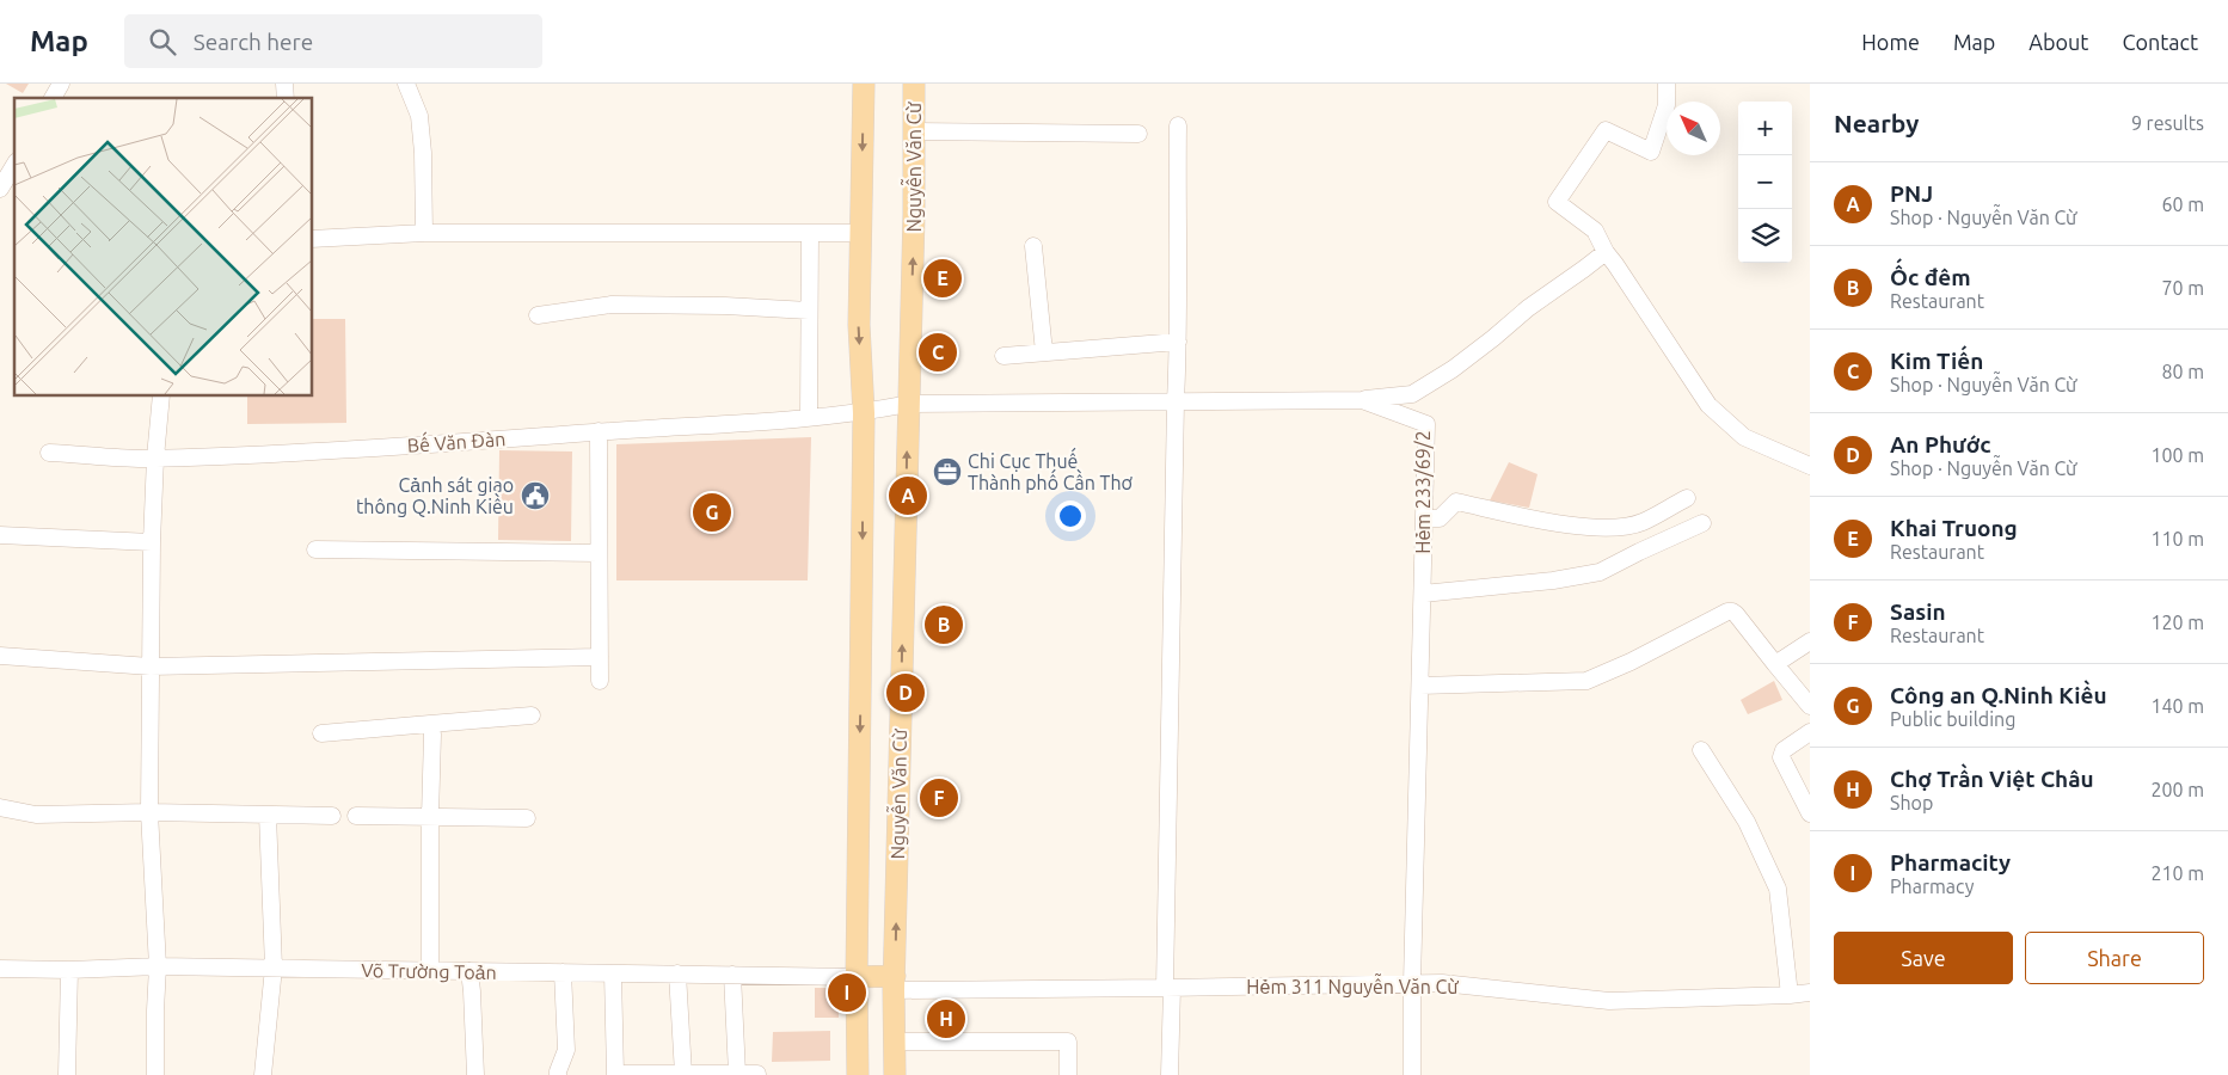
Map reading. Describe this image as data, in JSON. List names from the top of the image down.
{
  "streets": {
    "main road": ["Nguyễn Văn Cừ"],
    "street": [
      "Bế Văn Đàn",
      "Hẻm 233/69/2",
      "Võ Trường Toản",
      "Hẻm 311 Nguyễn Văn Cừ"
    ]
  },
  "crossings": [
    ["Nguyễn Văn Cừ", "Bế Văn Đàn"],
    ["Nguyễn Văn Cừ", "Hẻm 233/69/2"],
    ["Nguyễn Văn Cừ", "Võ Trường Toản"],
    ["Nguyễn Văn Cừ", "Hẻm 311 Nguyễn Văn Cừ"],
    ["Bế Văn Đàn", "Hẻm 233/69/2"],
    ["Hẻm 233/69/2", "Hẻm 311 Nguyễn Văn Cừ"]
  ],
  "places": {
    "office": ["Chi Cục Thuế Thành phố Cần Thơ"],
    "public building": ["Cảnh sát giao thông Q.Ninh Kiều"]
  },
  "north": "top left",
  "page": {
    "header": "Map",
    "search": "Search here",
    "nav": [
      "Home",
      "Map",
      "About",
      "Contact"
    ],
    "heading": ["Nearby", "9 results"],
    "map_buttons": ["+", "−"],
    "list": [
      {
        "mark": "A",
        "name": "PNJ",
        "note": "Shop · Nguyễn Văn Cừ",
        "value": "60 m"
      },
      {
        "mark": "B",
        "name": "Ốc đêm",
        "note": "Restaurant",
        "value": "70 m"
      },
      {
        "mark": "C",
        "name": "Kim Tiến",
        "note": "Shop · Nguyễn Văn Cừ",
        "value": "80 m"
      },
      {
        "mark": "D",
        "name": "An Phước",
        "note": "Shop · Nguyễn Văn Cừ",
        "value": "100 m"
      },
      {
        "mark": "E",
        "name": "Khai Truong",
        "note": "Restaurant",
        "value": "110 m"
      },
      {
        "mark": "F",
        "name": "Sasin",
        "note": "Restaurant",
        "value": "120 m"
      },
      {
        "mark": "G",
        "name": "Công an Q.Ninh Kiều",
        "note": "Public building",
        "value": "140 m"
      },
      {
        "mark": "H",
        "name": "Chợ Trần Việt Châu",
        "note": "Shop",
        "value": "200 m"
      },
      {
        "mark": "I",
        "name": "Pharmacity",
        "note": "Pharmacy",
        "value": "210 m"
      }
    ],
    "pins": [
      "E",
      "C",
      "A",
      "G",
      "B",
      "D",
      "F",
      "I",
      "H"
    ],
    "buttons": ["Save", "Share"]
  }
}
